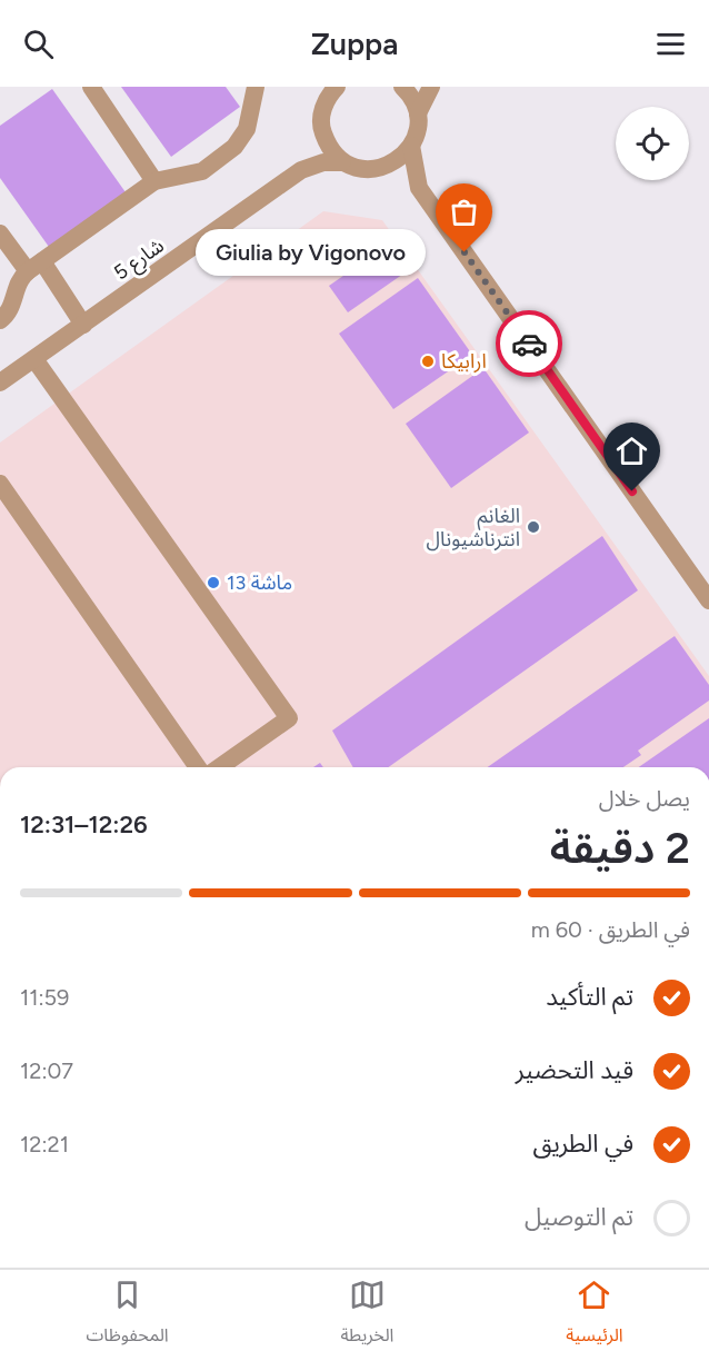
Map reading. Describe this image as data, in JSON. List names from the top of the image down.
{
  "streets": {
    "street": ["شارع 5"]
  },
  "places": [
    "Giulia by Vigonovo",
    "ارابيكا",
    "الغانم انترناشيونال",
    "ماشة 13"
  ],
  "page": {
    "header": "Zuppa",
    "bubble": "Giulia by Vigonovo",
    "heading": ["2 دقيقة", "يصل خلال", "12:26–12:31"],
    "bar": "في الطريق · 60 m",
    "list": [
      ["تم التأكيد", "11:59"],
      ["قيد التحضير", "12:07"],
      ["في الطريق", "12:21"],
      "تم التوصيل"
    ],
    "tabs": ["الرئيسية", "الخريطة", "المحفوظات"]
  }
}
